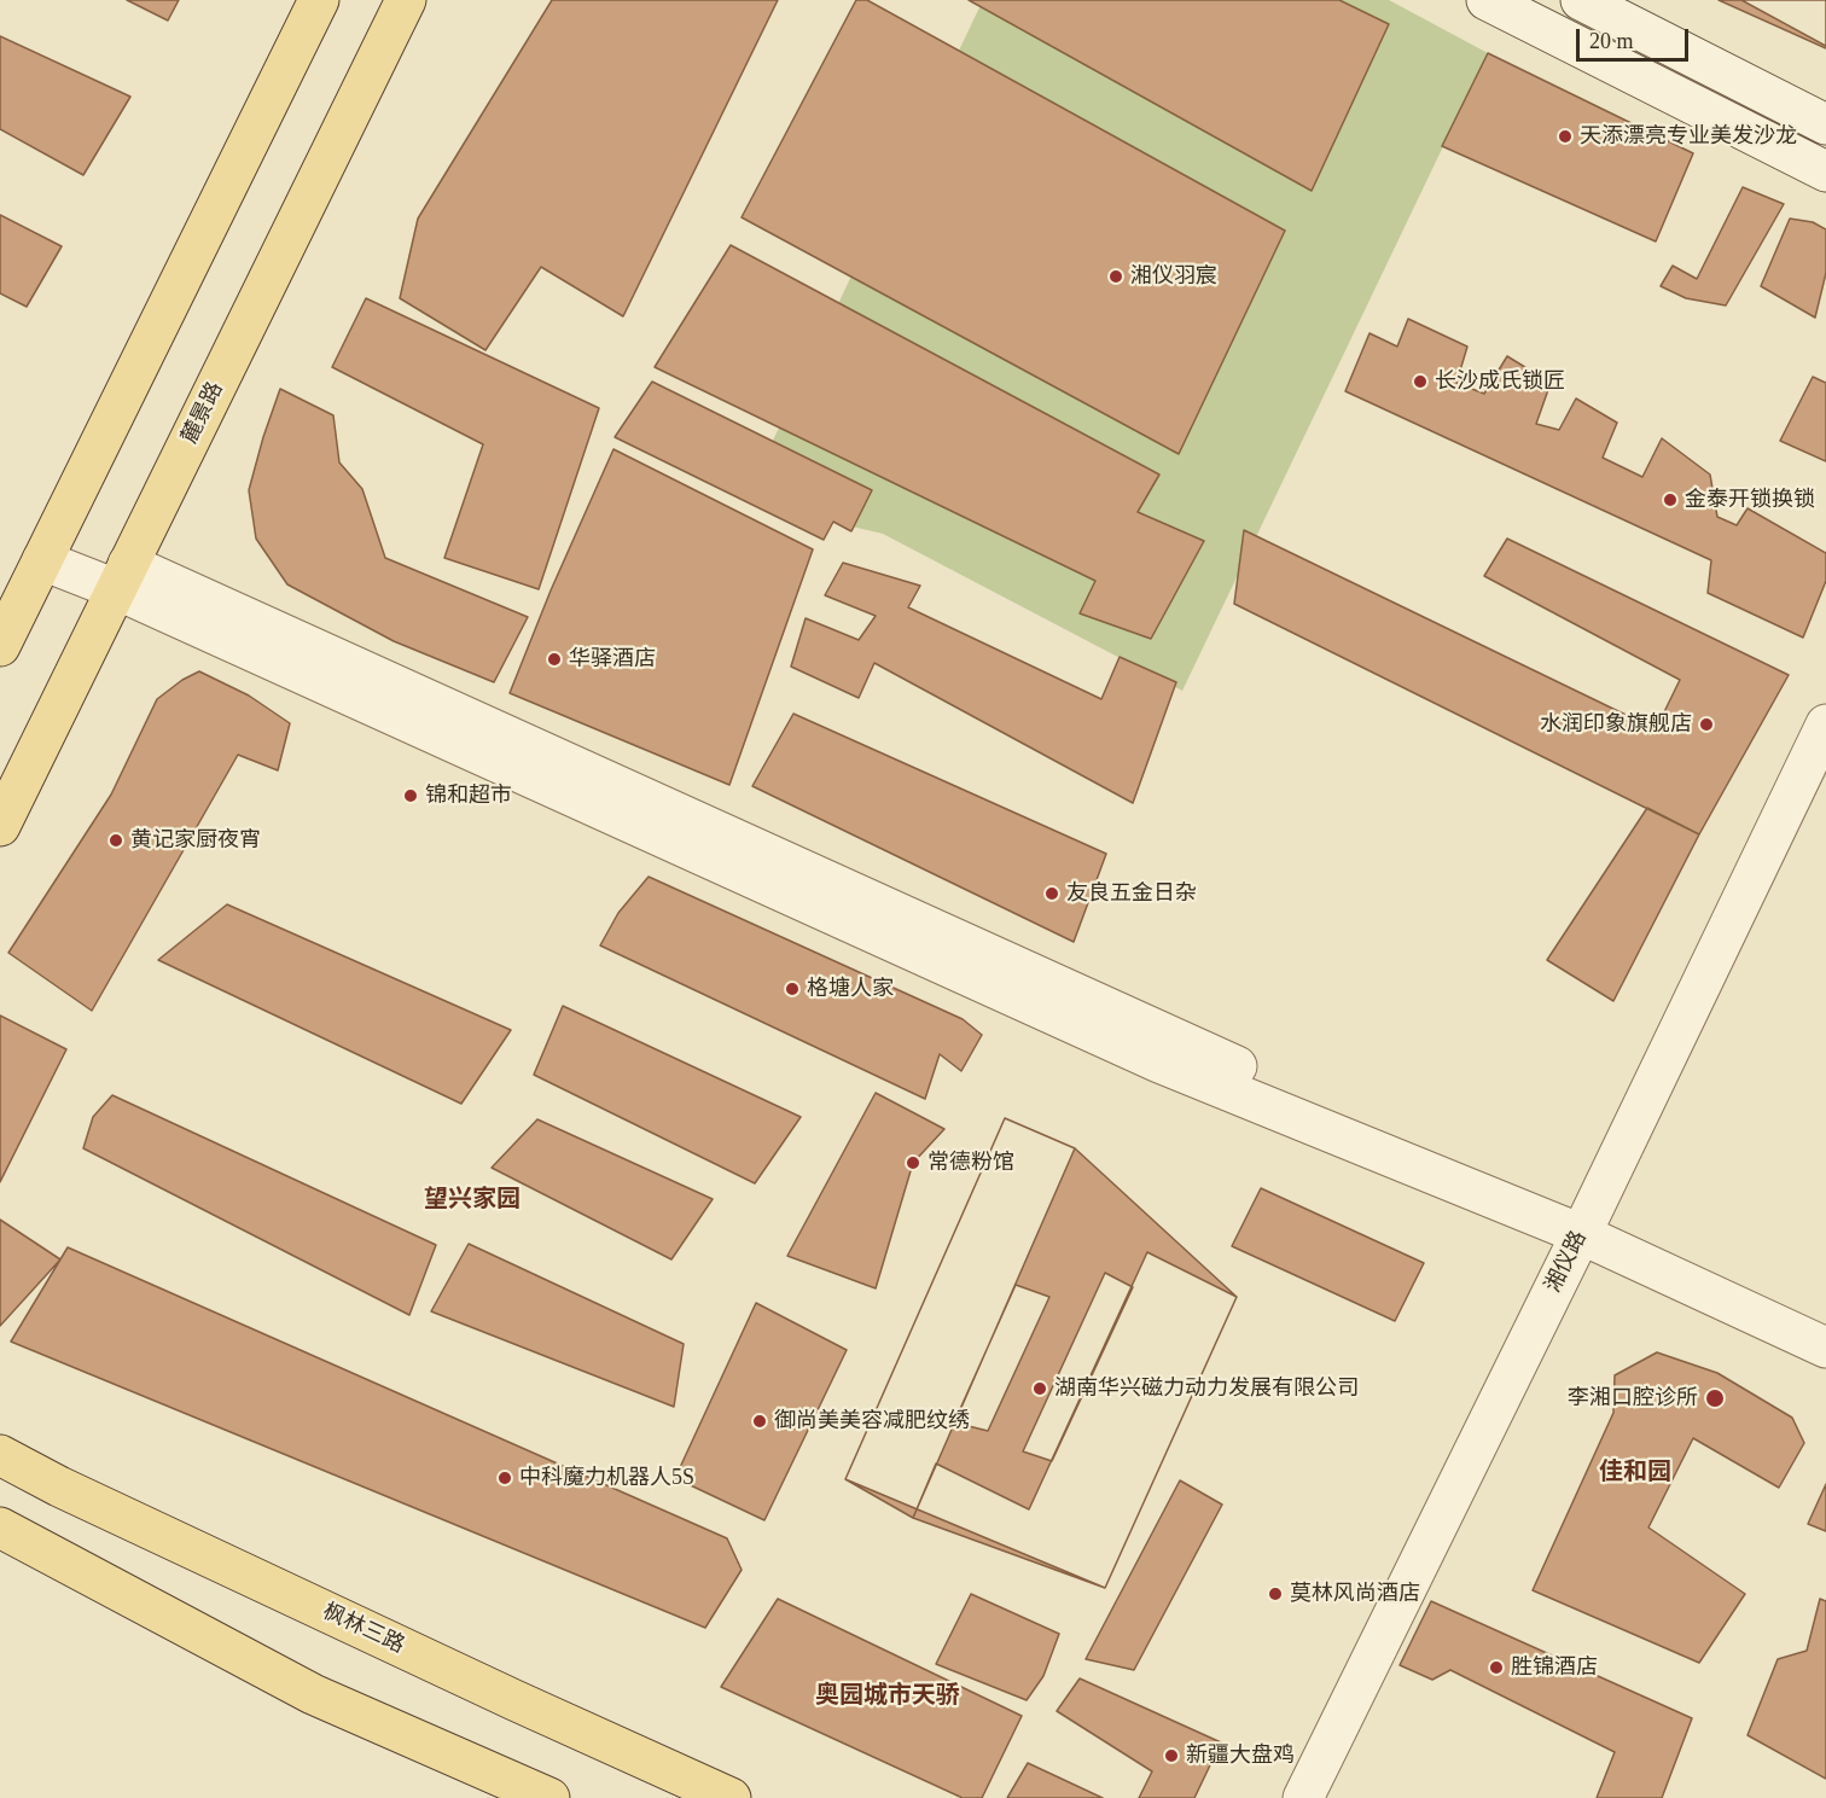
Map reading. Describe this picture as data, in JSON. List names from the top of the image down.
{
  "streets": {
    "main road": ["麓景路", "枫林三路"],
    "street": ["湘仪路"]
  },
  "districts": ["望兴家园", "佳和园", "奥园城市天骄"],
  "places": [
    "天添漂亮专业美发沙龙",
    "湘仪羽宸",
    "长沙成氏锁匠",
    "金泰开锁换锁",
    "华驿酒店",
    "水润印象旗舰店",
    "锦和超市",
    "黄记家厨夜宵",
    "友良五金日杂",
    "格塘人家",
    "常德粉馆",
    "湖南华兴磁力动力发展有限公司",
    "李湘口腔诊所",
    "御尚美美容减肥纹绣",
    "中科魔力机器人5S",
    "莫林风尚酒店",
    "胜锦酒店",
    "新疆大盘鸡"
  ],
  "scale_bar": "20 m"
}
